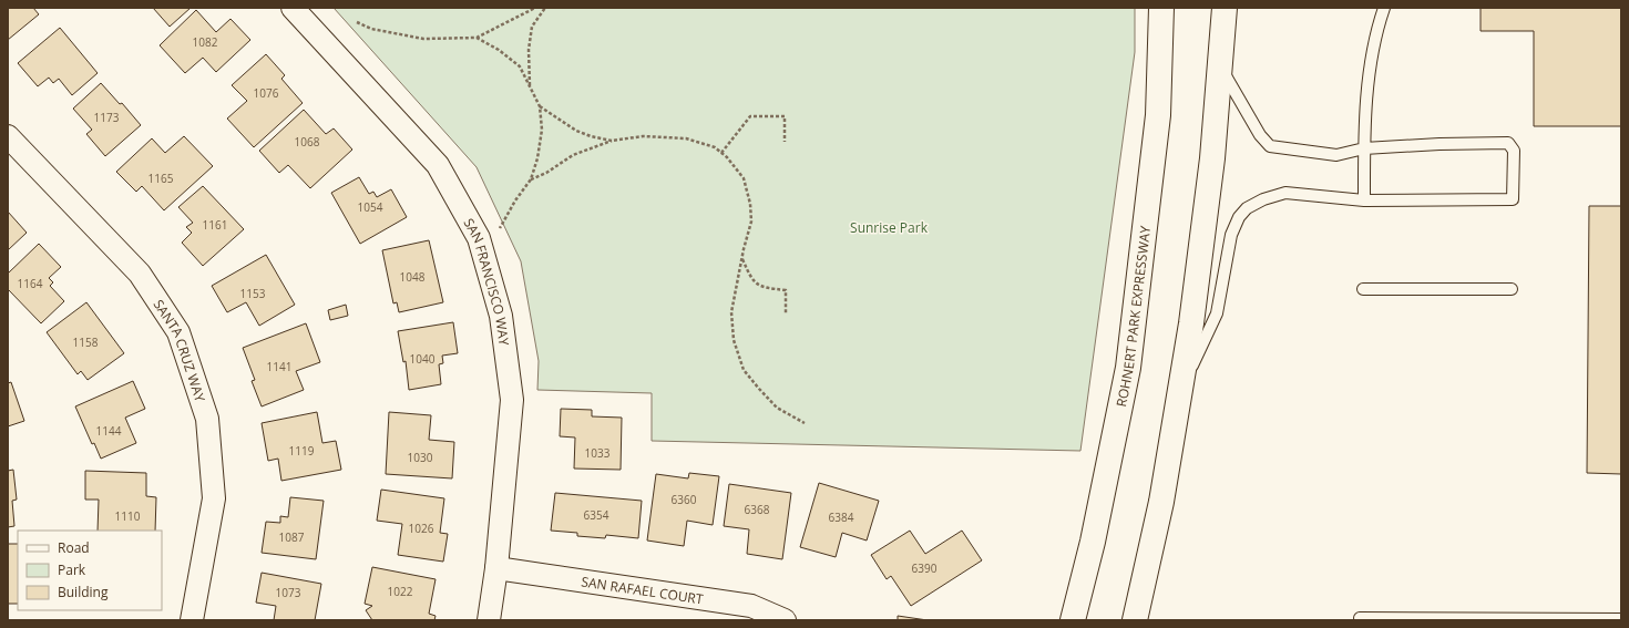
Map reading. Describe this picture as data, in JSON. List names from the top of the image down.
{
  "streets": {
    "main road": ["ROHNERT PARK EXPRESSWAY"],
    "street": ["SAN FRANCISCO WAY", "SANTA CRUZ WAY", "SAN RAFAEL COURT"]
  },
  "crossings": [
    ["SAN FRANCISCO WAY", "SAN RAFAEL COURT"]
  ],
  "parks": ["Sunrise Park"],
  "house_numbers": [
    "1082",
    "1076",
    "1173",
    "1068",
    "1165",
    "1054",
    "1161",
    "1048",
    "1164",
    "1153",
    "1158",
    "1040",
    "1141",
    "1144",
    "1119",
    "1033",
    "1030",
    "6360",
    "6368",
    "6354",
    "1110",
    "6384",
    "1026",
    "1087",
    "6390",
    "1022",
    "1073"
  ],
  "legend": ["Road", "Park", "Building"]
}
